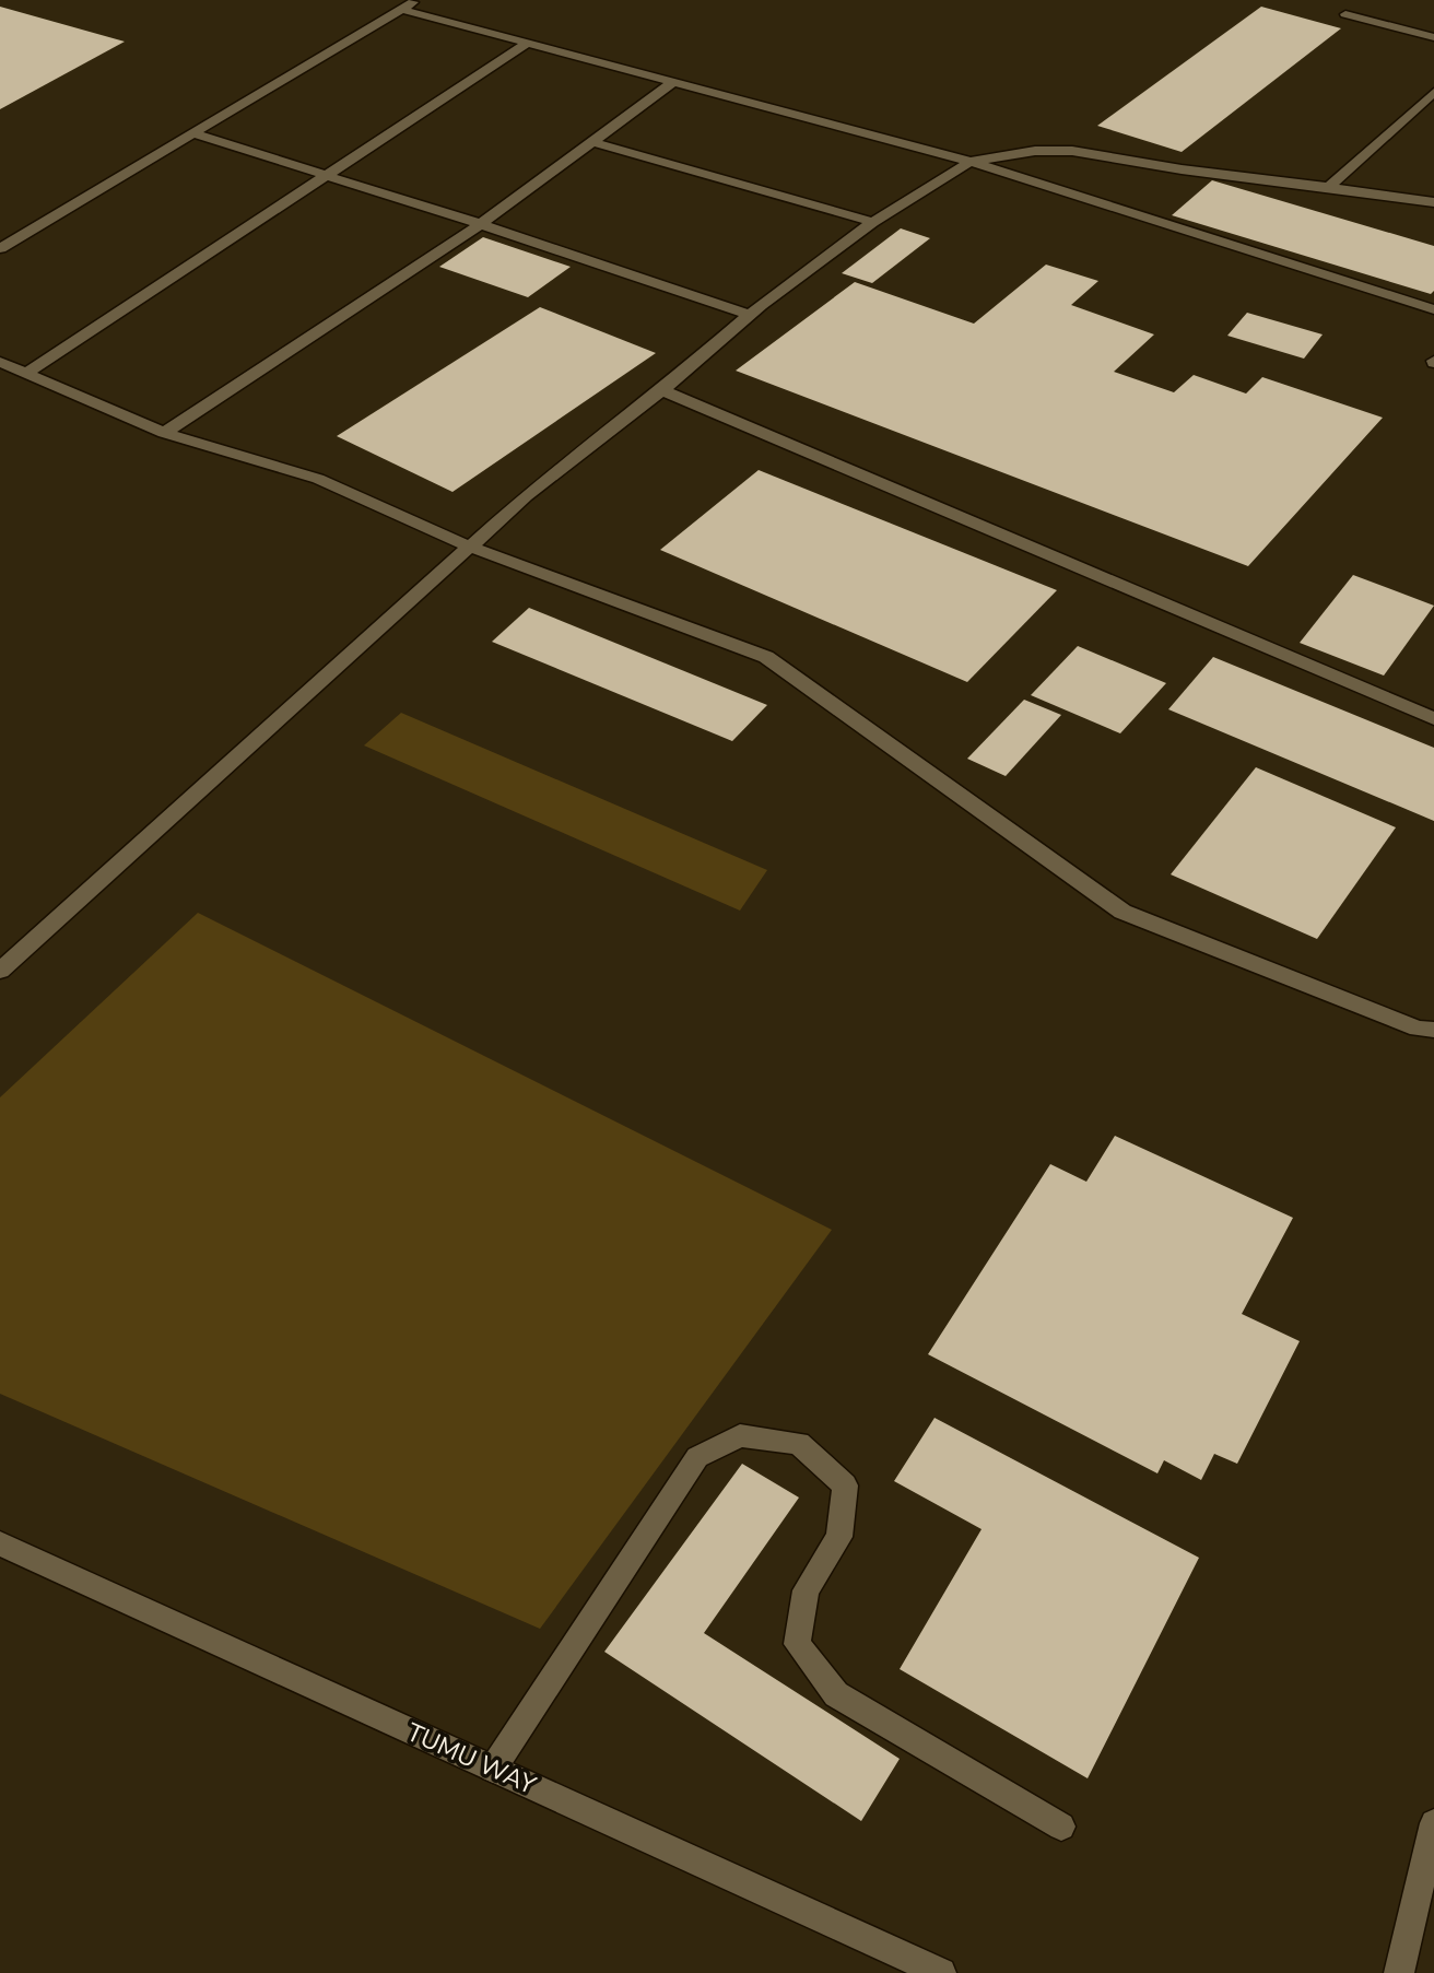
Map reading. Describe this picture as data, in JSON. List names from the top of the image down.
{
  "streets": {
    "street": ["TUMU WAY"]
  }
}
